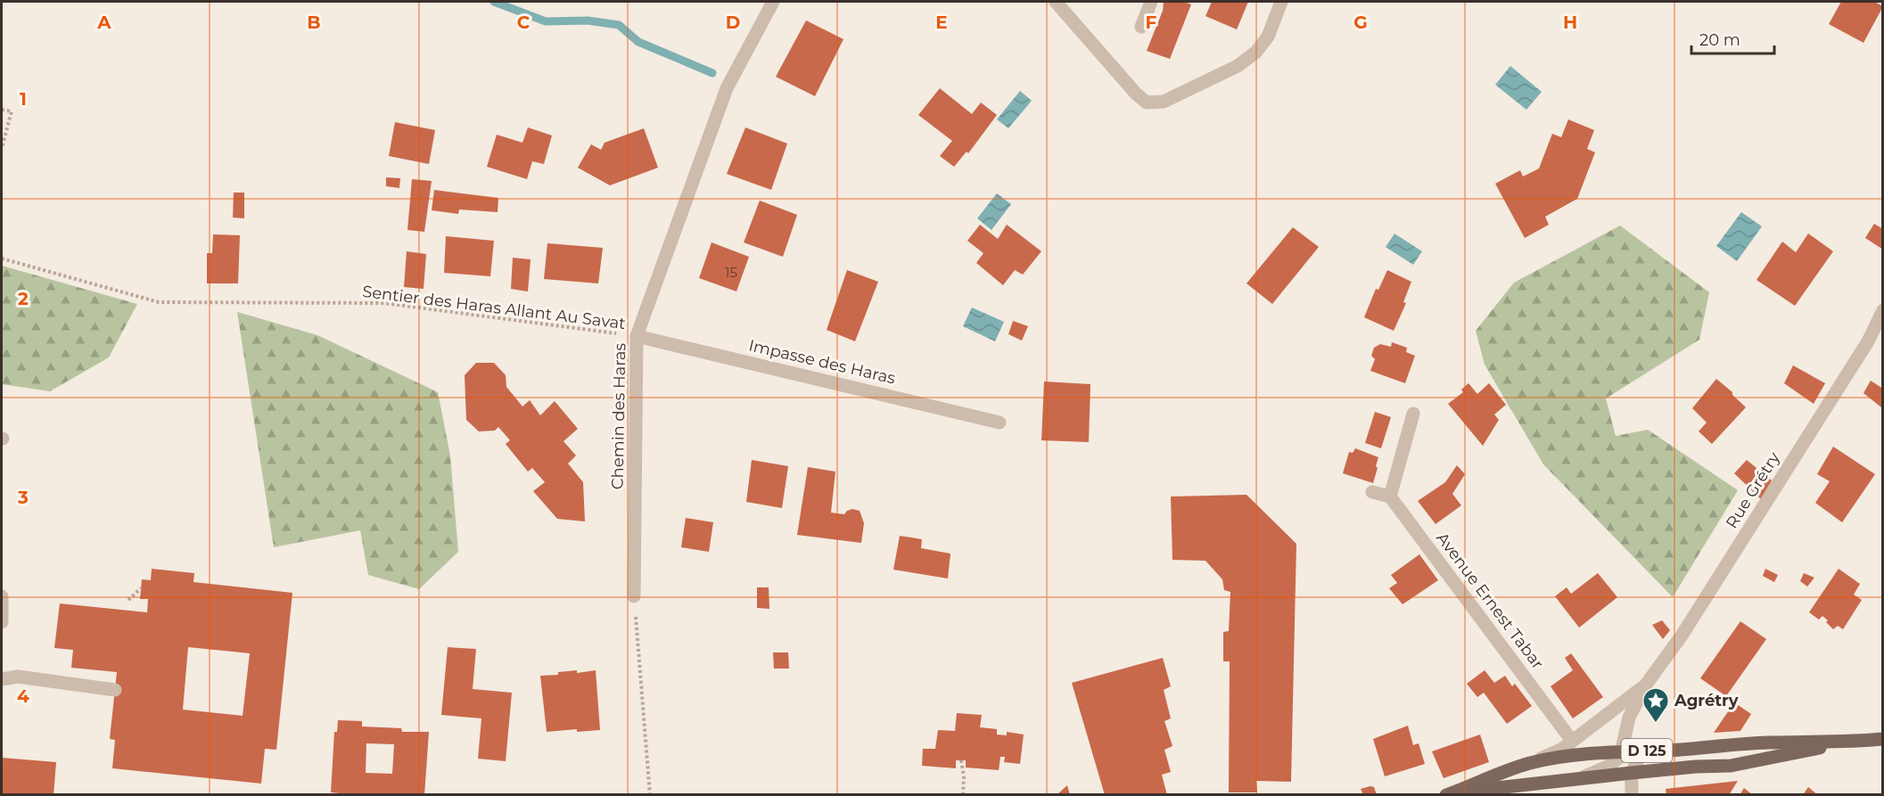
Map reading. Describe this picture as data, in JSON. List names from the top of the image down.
{
  "streets": {
    "main road": ["D 125"],
    "street": [
      "Impasse des Haras",
      "Chemin des Haras",
      "Rue Grétry",
      "Avenue Ernest Tabar"
    ],
    "path": ["Sentier des Haras Allant Au Savat"]
  },
  "crossings": [
    ["Sentier des Haras Allant Au Savat", "Impasse des Haras"],
    ["Sentier des Haras Allant Au Savat", "Chemin des Haras"],
    ["Impasse des Haras", "Chemin des Haras"],
    ["Rue Grétry", "Avenue Ernest Tabar"],
    ["Rue Grétry", "D 125"]
  ],
  "places": {
    "place": ["Agrétry"]
  },
  "house_numbers": ["15"],
  "scale_bar": "20 m",
  "grid": {
    "columns": [
      "A",
      "B",
      "C",
      "D",
      "E",
      "F",
      "G",
      "H"
    ],
    "rows": [
      "1",
      "2",
      "3",
      "4"
    ]
  }
}
